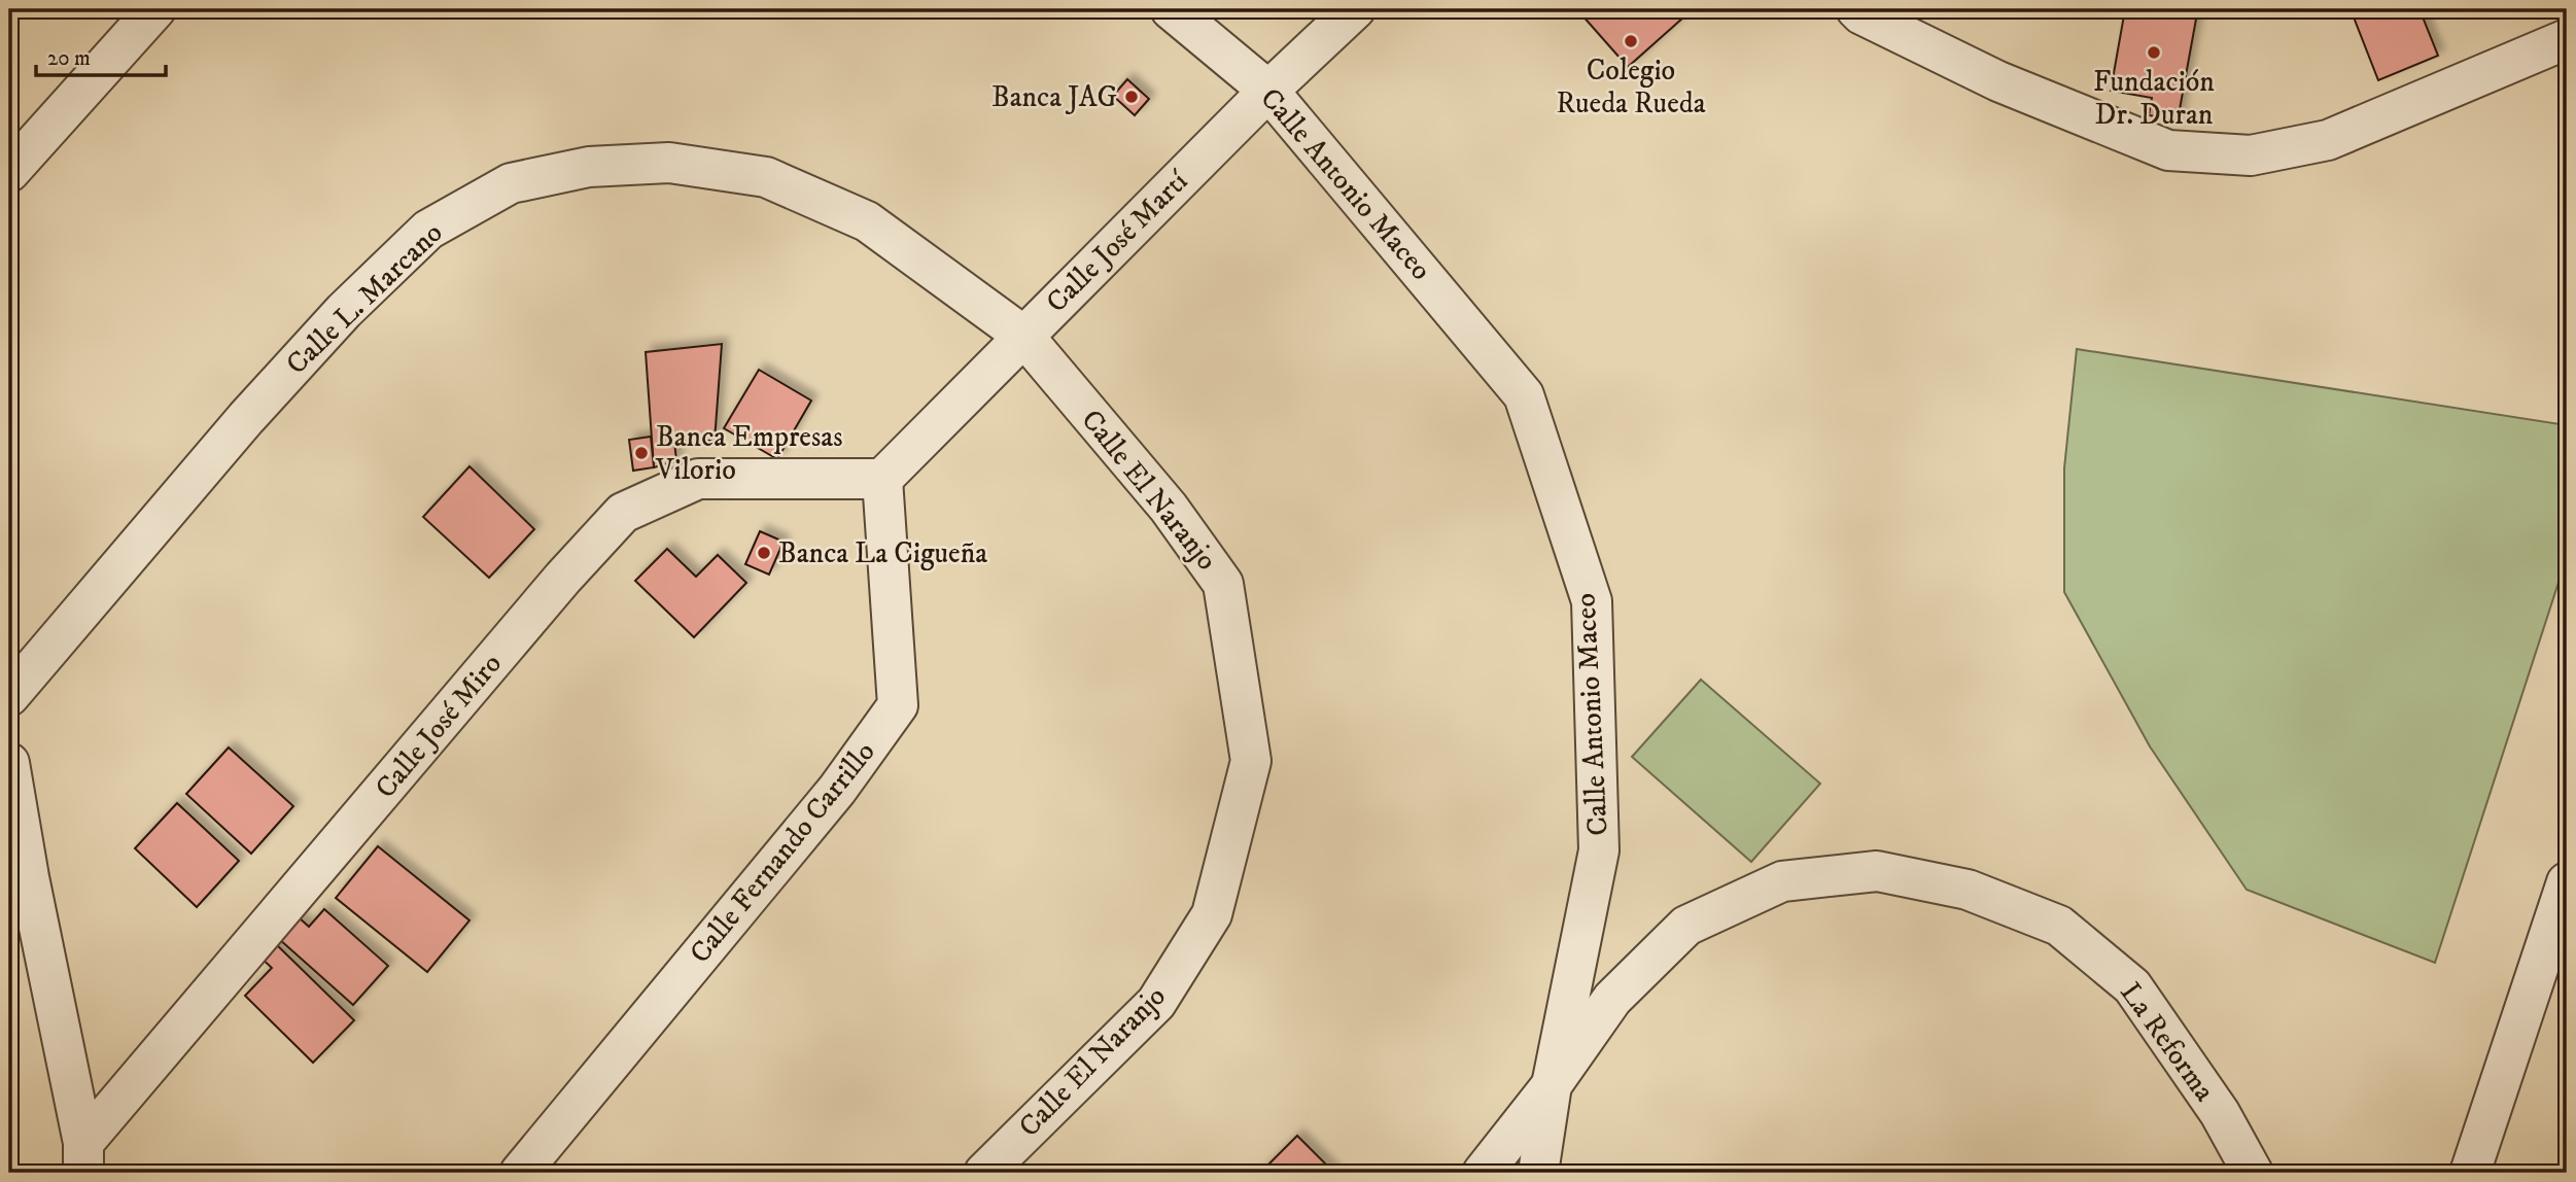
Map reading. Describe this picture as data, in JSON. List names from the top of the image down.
{
  "streets": {
    "street": [
      "Calle Antonio Maceo",
      "Calle José Martí",
      "Calle L. Marcano",
      "Calle El Naranjo",
      "Calle José Miro",
      "Calle Fernando Carrillo",
      "La Reforma"
    ]
  },
  "crossings": [
    ["Calle Antonio Maceo", "Calle José Martí"],
    ["Calle Antonio Maceo", "La Reforma"],
    ["Calle José Martí", "Calle L. Marcano"],
    ["Calle José Martí", "Calle El Naranjo"],
    ["Calle José Martí", "Calle José Miro"],
    ["Calle José Martí", "Calle Fernando Carrillo"],
    ["Calle L. Marcano", "Calle El Naranjo"],
    ["Calle José Miro", "Calle Fernando Carrillo"]
  ],
  "places": [
    "Colegio Rueda Rueda",
    "Fundación Dr. Duran",
    "Banca JAG",
    "Banca Empresas Vilorio",
    "Banca La Cigueña"
  ],
  "scale_bar": "20 m"
}
